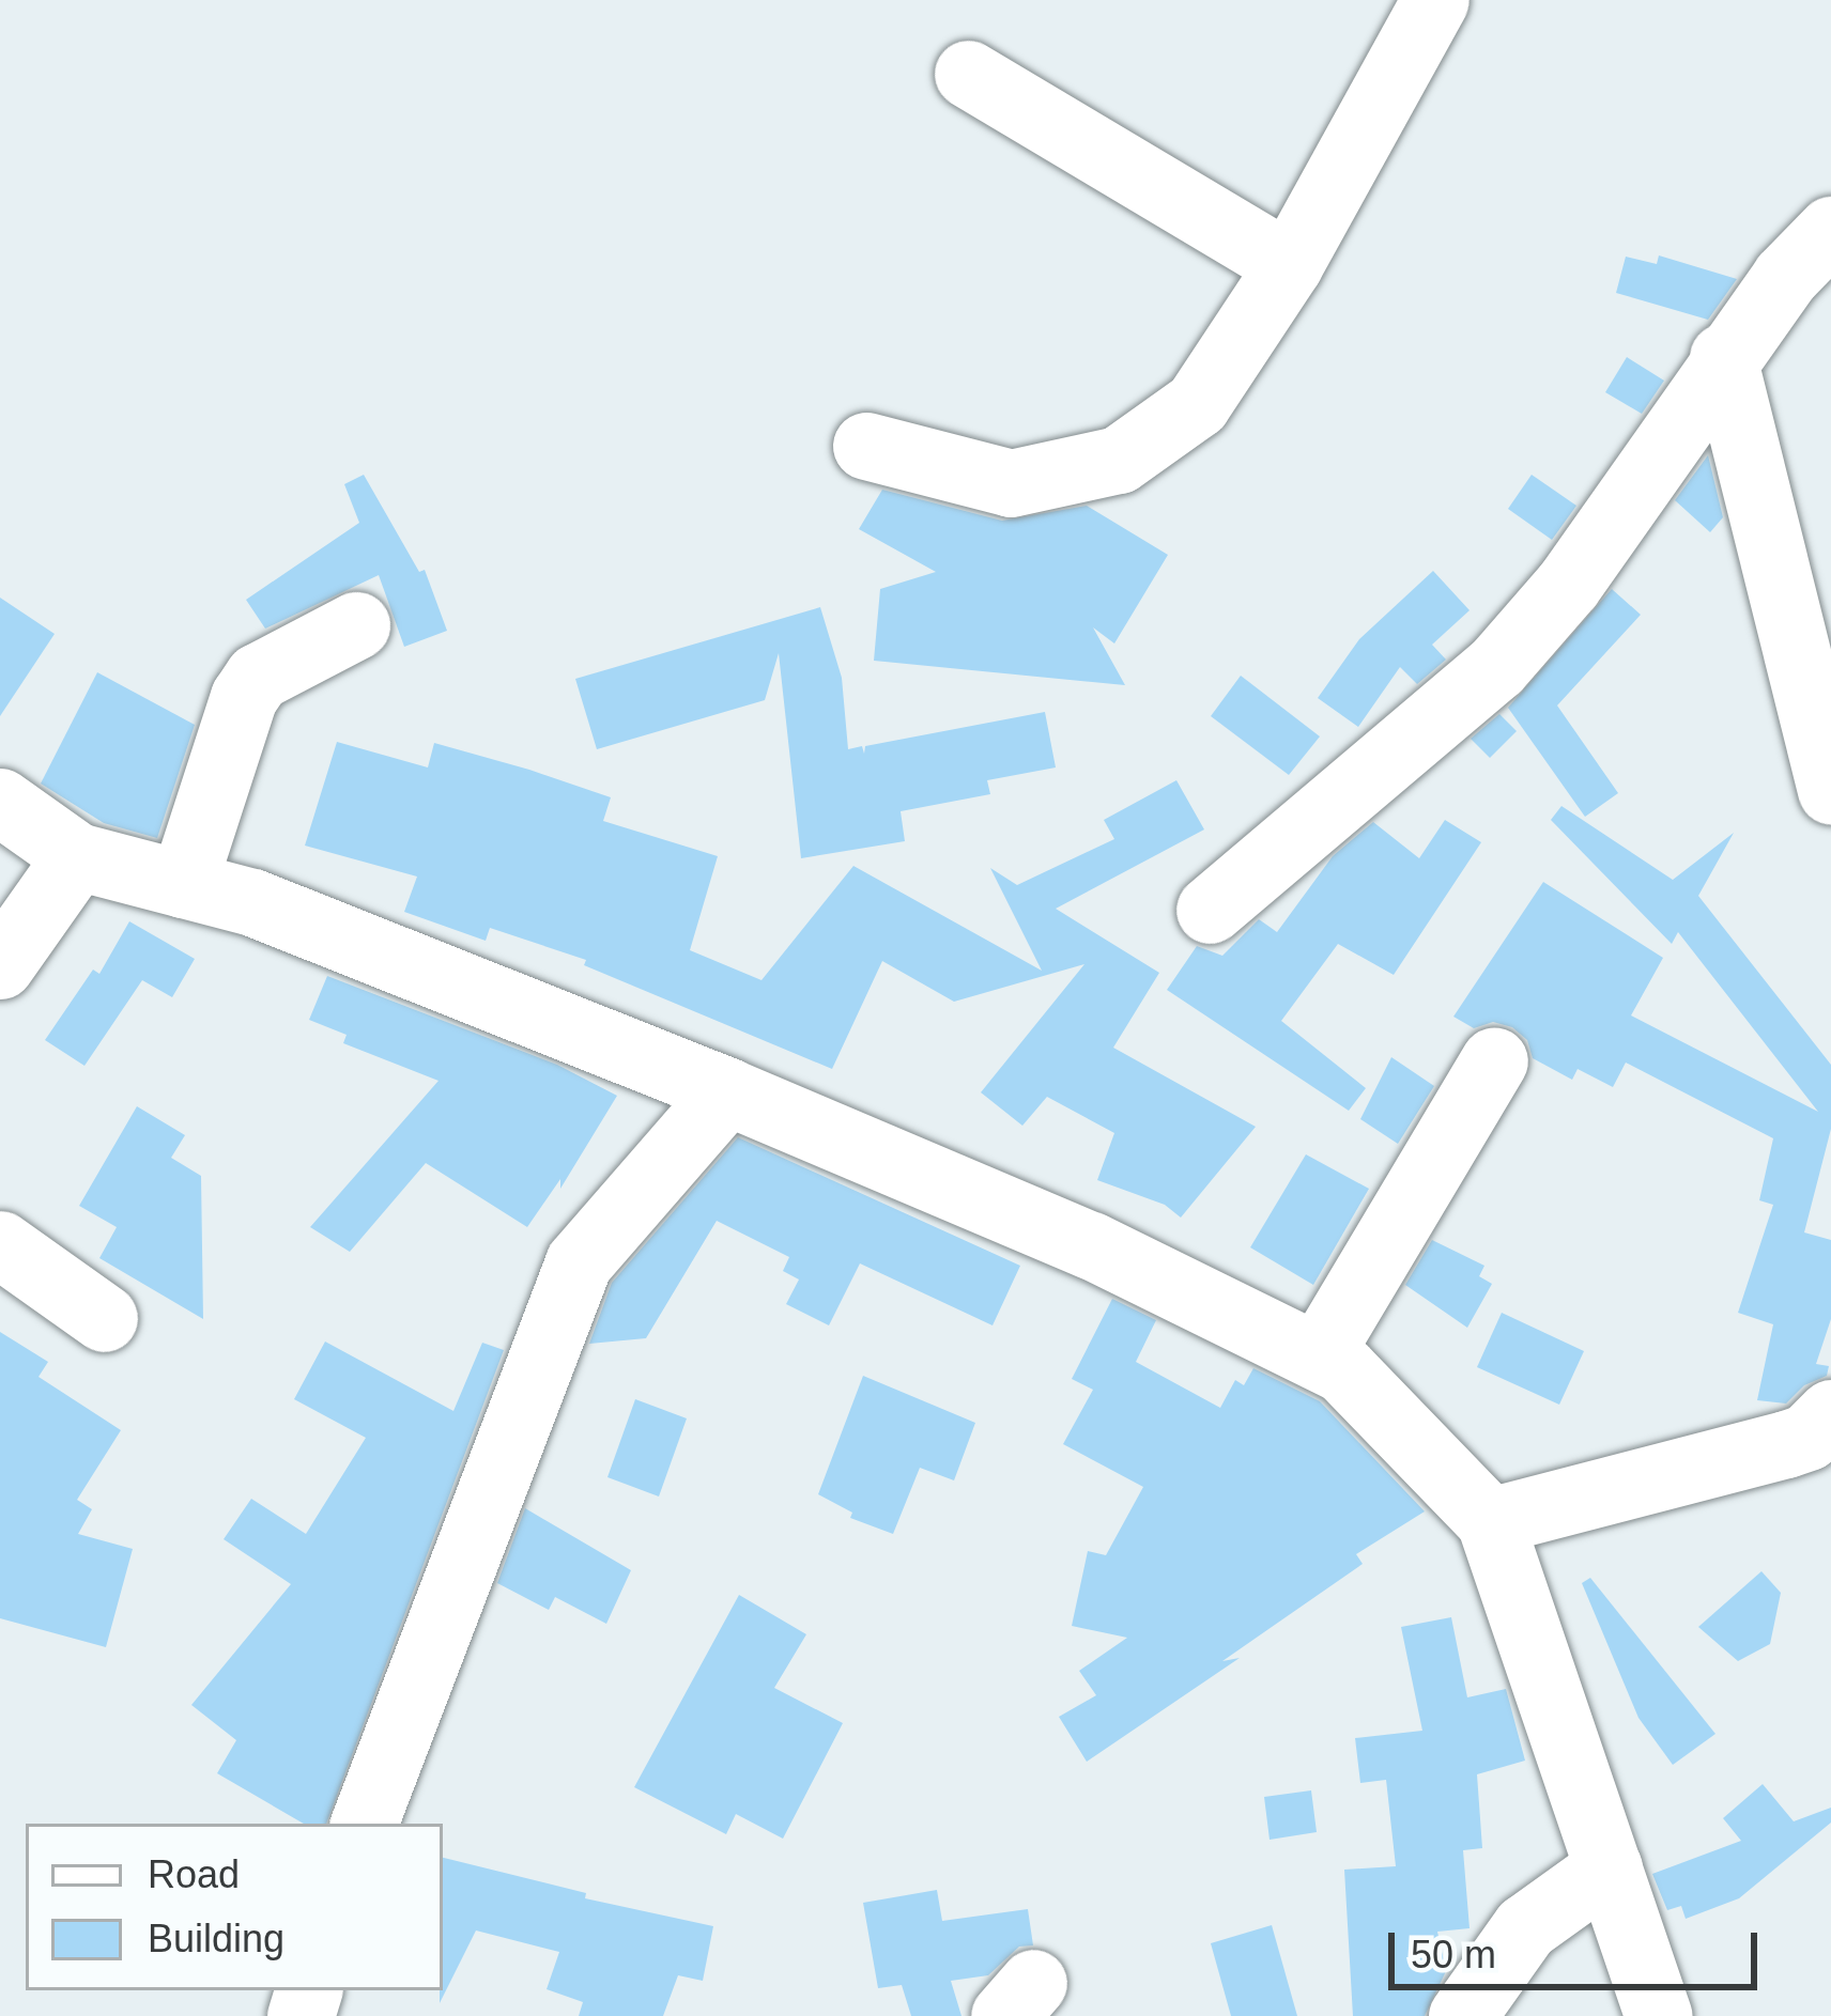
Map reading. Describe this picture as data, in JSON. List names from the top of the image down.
{
  "legend": ["Road", "Building"],
  "scale_bar": "50 m"
}
